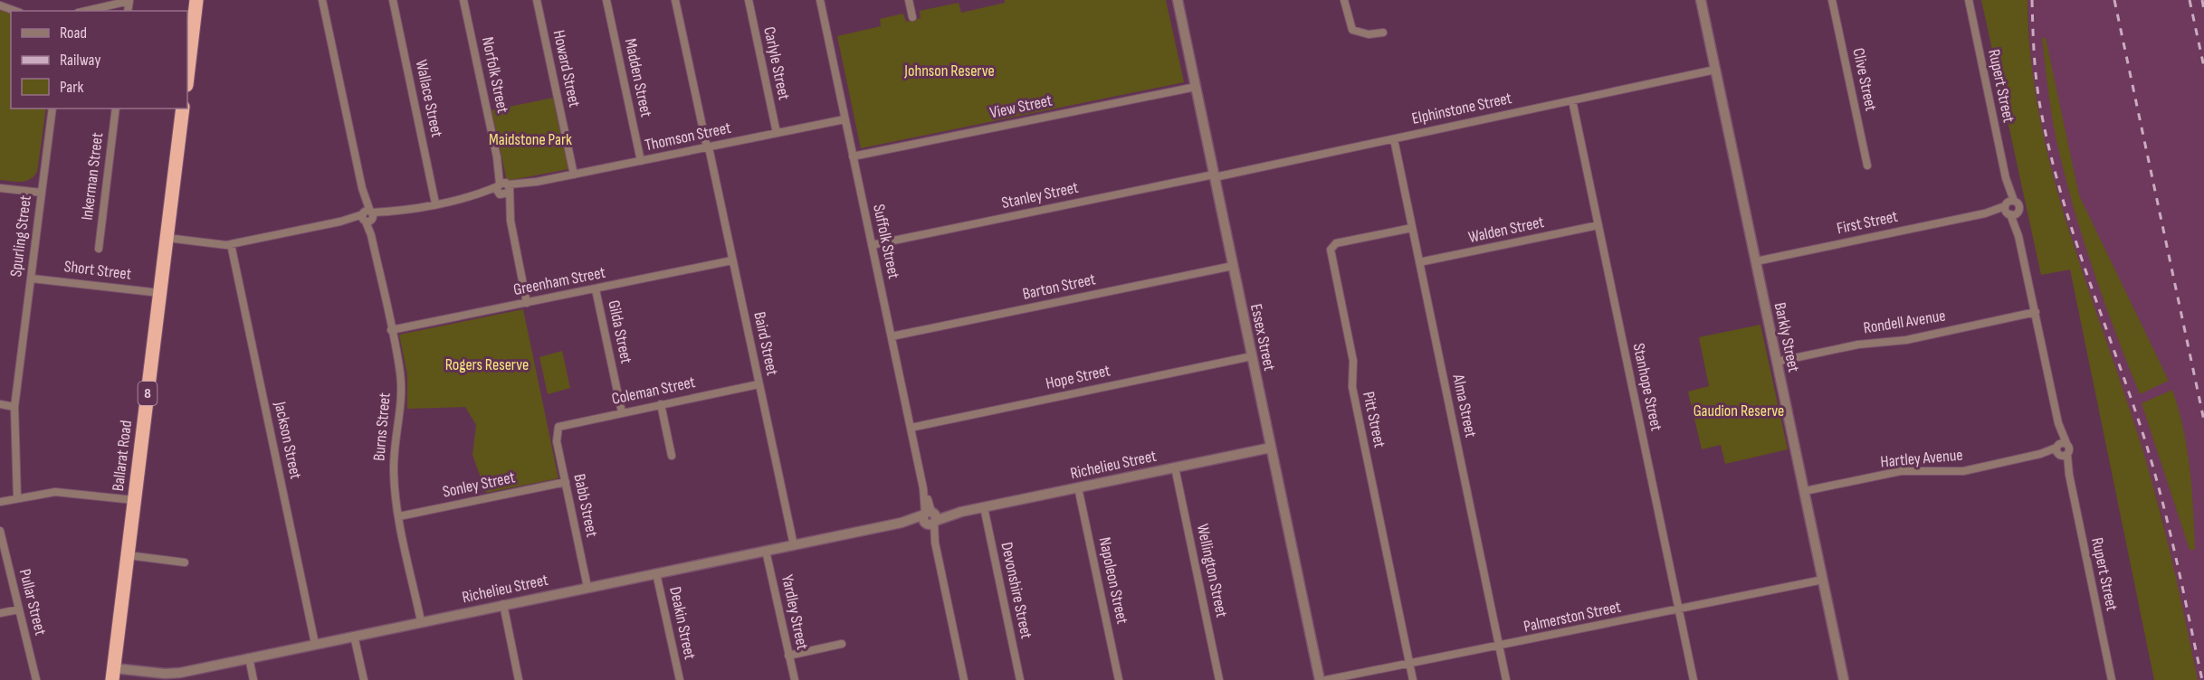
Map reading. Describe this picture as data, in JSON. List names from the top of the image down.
{
  "streets": {
    "highway": ["8", "Ballarat Road"],
    "street": [
      "Carlyle Street",
      "Howard Street",
      "Norfolk Street",
      "Madden Street",
      "Clive Street",
      "Rupert Street",
      "Wallace Street",
      "View Street",
      "Elphinstone Street",
      "Thomson Street",
      "Inkerman Street",
      "Stanley Street",
      "First Street",
      "Walden Street",
      "Spurling Street",
      "Suffolk Street",
      "Short Street",
      "Greenham Street",
      "Barton Street",
      "Rondell Avenue",
      "Gilda Street",
      "Essex Street",
      "Barkly Street",
      "Baird Street",
      "Hope Street",
      "Stanhope Street",
      "Coleman Street",
      "Alma Street",
      "Pitt Street",
      "Burns Street",
      "Jackson Street",
      "Hartley Avenue",
      "Richelieu Street",
      "Sonley Street",
      "Babb Street",
      "Wellington Street",
      "Napoleon Street",
      "Devonshire Street",
      "Pullar Street",
      "Yardley Street",
      "Palmerston Street",
      "Deakin Street"
    ]
  },
  "crossings": [
    ["Carlyle Street", "Thomson Street"],
    ["Howard Street", "Thomson Street"],
    ["Norfolk Street", "Thomson Street"],
    ["Norfolk Street", "Greenham Street"],
    ["Madden Street", "Thomson Street"],
    ["Rupert Street", "First Street"],
    ["Rupert Street", "Rondell Avenue"],
    ["Rupert Street", "Hartley Avenue"],
    ["Wallace Street", "Thomson Street"],
    ["View Street", "Suffolk Street"],
    ["View Street", "Essex Street"],
    ["Elphinstone Street", "Stanley Street"],
    ["Elphinstone Street", "Essex Street"],
    ["Elphinstone Street", "Barkly Street"],
    ["Elphinstone Street", "Stanhope Street"],
    ["Elphinstone Street", "Alma Street"],
    ["Thomson Street", "Suffolk Street"],
    ["Thomson Street", "Baird Street"],
    ["Thomson Street", "Burns Street"],
    ["Thomson Street", "Jackson Street"],
    ["Thomson Street", "Ballarat Road"],
    ["Stanley Street", "Suffolk Street"],
    ["Stanley Street", "Essex Street"],
    ["First Street", "Barkly Street"],
    ["Walden Street", "Stanhope Street"],
    ["Walden Street", "Alma Street"],
    ["Spurling Street", "Short Street"],
    ["Suffolk Street", "Barton Street"],
    ["Suffolk Street", "Hope Street"],
    ["Suffolk Street", "Richelieu Street"],
    ["Short Street", "Ballarat Road"],
    ["Greenham Street", "Gilda Street"],
    ["Greenham Street", "Baird Street"],
    ["Greenham Street", "Burns Street"],
    ["Barton Street", "Essex Street"],
    ["Rondell Avenue", "Barkly Street"],
    ["Gilda Street", "Coleman Street"],
    ["Essex Street", "Hope Street"],
    ["Essex Street", "Richelieu Street"],
    ["Barkly Street", "Hartley Avenue"],
    ["Barkly Street", "Palmerston Street"],
    ["Baird Street", "Coleman Street"],
    ["Baird Street", "Richelieu Street"],
    ["Stanhope Street", "Palmerston Street"],
    ["Coleman Street", "Babb Street"],
    ["Alma Street", "Pitt Street"],
    ["Alma Street", "Palmerston Street"],
    ["Pitt Street", "Palmerston Street"],
    ["Burns Street", "Richelieu Street"],
    ["Burns Street", "Sonley Street"],
    ["Jackson Street", "Richelieu Street"],
    ["Ballarat Road", "Richelieu Street"],
    ["Richelieu Street", "Babb Street"],
    ["Richelieu Street", "Wellington Street"],
    ["Richelieu Street", "Napoleon Street"],
    ["Richelieu Street", "Devonshire Street"],
    ["Richelieu Street", "Yardley Street"],
    ["Richelieu Street", "Deakin Street"],
    ["Sonley Street", "Babb Street"]
  ],
  "parks": [
    "Johnson Reserve",
    "Maidstone Park",
    "Rogers Reserve",
    "Gaudion Reserve"
  ],
  "legend": ["Road", "Railway", "Park"]
}
